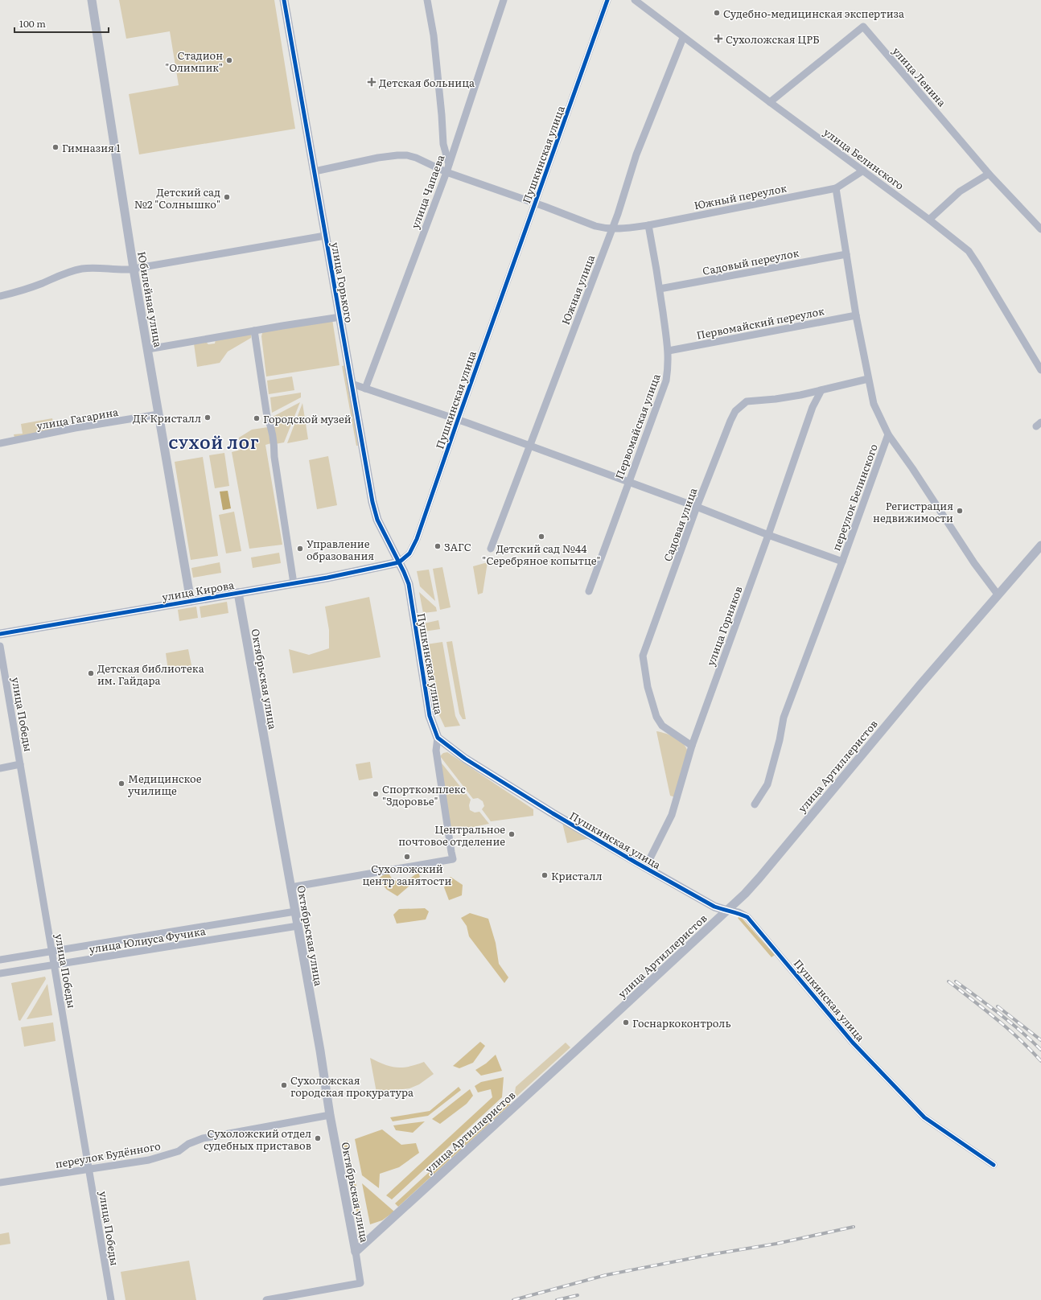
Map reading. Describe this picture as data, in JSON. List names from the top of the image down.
{
  "streets": {
    "street": [
      "улица Ленина",
      "Пушкинская улица",
      "улица Белинского",
      "улица Чапаева",
      "Южный переулок",
      "Садовый переулок",
      "улица Горького",
      "Южная улица",
      "Юбилейная улица",
      "Первомайский переулок",
      "улица Гагарина",
      "Первомайская улица",
      "переулок Белинского",
      "Садовая улица",
      "улица Кирова",
      "улица Горняков",
      "Октябрьская улица",
      "улица Победы",
      "улица Артиллеристов",
      "улица Юлиуса Фучика",
      "переулок Будённого"
    ]
  },
  "crossings": [
    ["улица Ленина", "улица Белинского"],
    ["Пушкинская улица", "Южный переулок"],
    ["Пушкинская улица", "улица Горького"],
    ["Пушкинская улица", "улица Кирова"],
    ["Пушкинская улица", "улица Горняков"],
    ["Пушкинская улица", "Октябрьская улица"],
    ["Пушкинская улица", "улица Артиллеристов"],
    ["улица Белинского", "Южная улица"],
    ["улица Чапаева", "Южный переулок"],
    ["Южный переулок", "улица Горького"],
    ["Южный переулок", "Южная улица"],
    ["Южный переулок", "Первомайская улица"],
    ["Южный переулок", "переулок Белинского"],
    ["Садовый переулок", "Первомайская улица"],
    ["Садовый переулок", "переулок Белинского"],
    ["улица Горького", "улица Кирова"],
    ["Юбилейная улица", "улица Гагарина"],
    ["Юбилейная улица", "улица Кирова"],
    ["Первомайский переулок", "Первомайская улица"],
    ["Первомайский переулок", "переулок Белинского"],
    ["Садовая улица", "улица Горняков"],
    ["улица Кирова", "Октябрьская улица"],
    ["Октябрьская улица", "улица Артиллеристов"],
    ["Октябрьская улица", "улица Юлиуса Фучика"],
    ["Октябрьская улица", "переулок Будённого"],
    ["улица Победы", "улица Юлиуса Фучика"],
    ["улица Победы", "переулок Будённого"]
  ],
  "districts": ["СУХОЙ ЛОГ"],
  "places": {
    "other": [
      "Судебно-медицинская экспертиза",
      "Стадион \"Олимпик\"",
      "Гимназия 1",
      "Детский сад №2 \"Солнышко\"",
      "ДК Кристалл",
      "Городской музей",
      "Регистрация недвижимости",
      "Детский сад №44 \"Серебряное копытце\"",
      "ЗАГС",
      "Управление образования",
      "Детская библиотека им. Гайдара",
      "Медицинское училище",
      "Спорткомплекс \"Здоровье\"",
      "Центральное почтовое отделение",
      "Сухоложский центр занятости",
      "Кристалл",
      "Госнаркоконтроль",
      "Сухоложская городская прокуратура",
      "Сухоложский отдел судебных приставов"
    ],
    "health": ["Сухоложская ЦРБ", "Детская больница"]
  },
  "scale_bar": "100 m"
}
